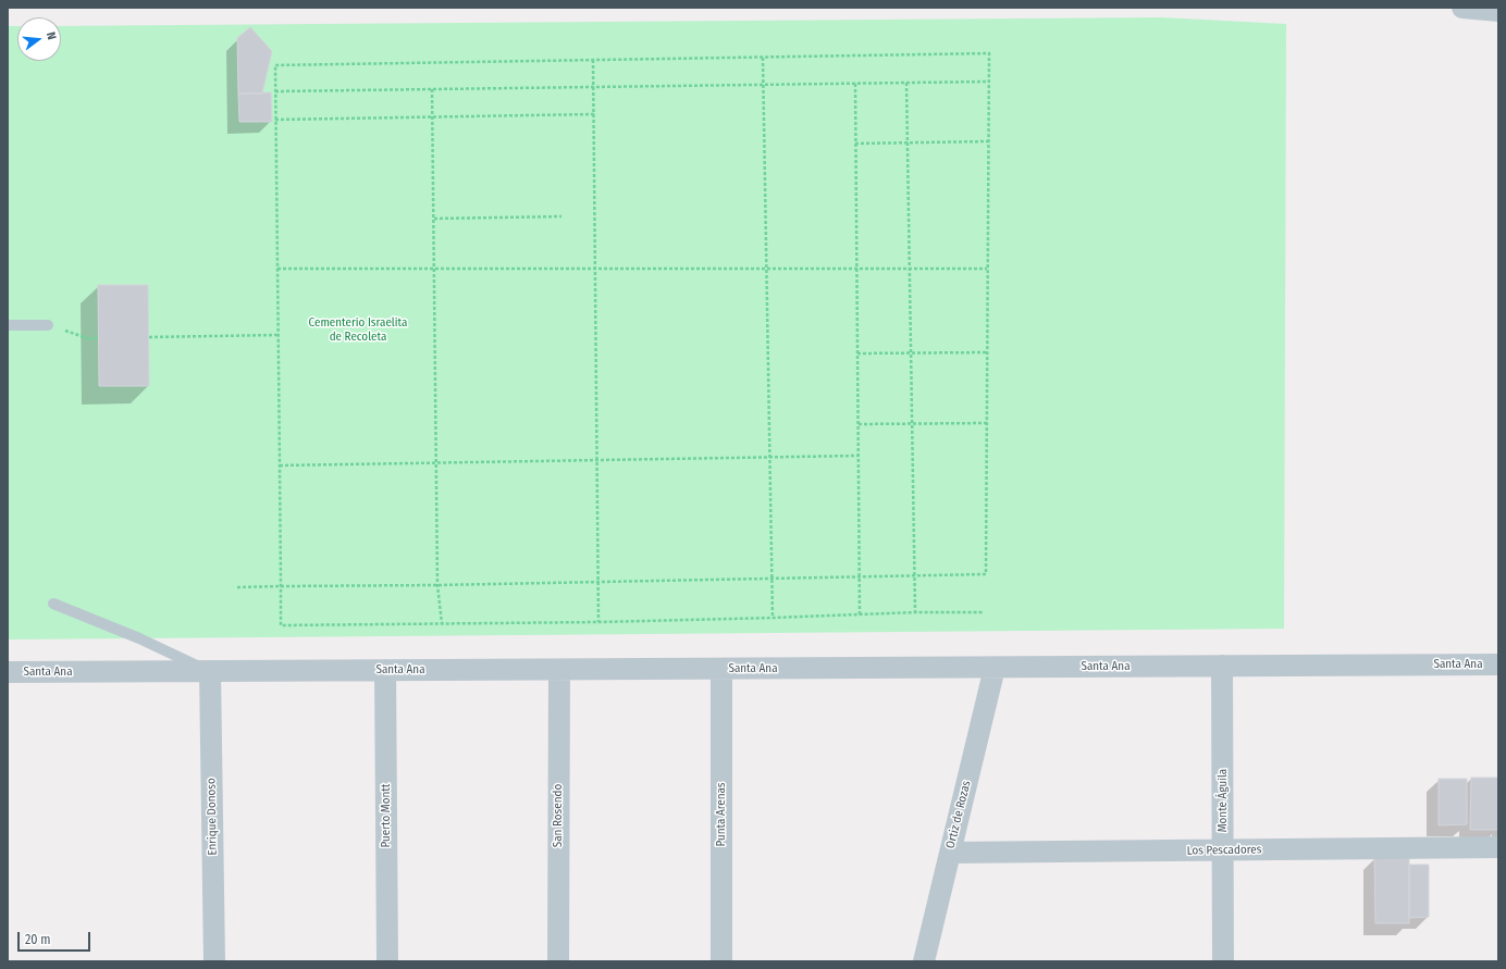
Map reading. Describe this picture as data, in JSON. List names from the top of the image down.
{
  "streets": {
    "street": [
      "Santa Ana",
      "Monte Águila",
      "Punta Arenas",
      "Ortiz de Rozas",
      "Puerto Montt",
      "San Rosendo",
      "Enrique Donoso",
      "Los Pescadores"
    ]
  },
  "crossings": [
    ["Santa Ana", "Monte Águila"],
    ["Santa Ana", "Punta Arenas"],
    ["Santa Ana", "Ortiz de Rozas"],
    ["Santa Ana", "Puerto Montt"],
    ["Santa Ana", "San Rosendo"],
    ["Santa Ana", "Enrique Donoso"],
    ["Monte Águila", "Los Pescadores"],
    ["Ortiz de Rozas", "Los Pescadores"]
  ],
  "parks": ["Cementerio Israelita de Recoleta"],
  "scale_bar": "20 m",
  "north": "right"
}
